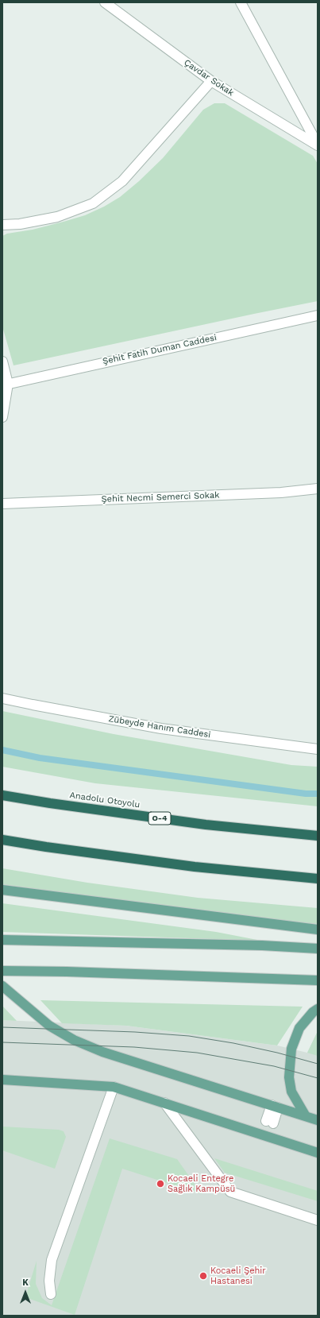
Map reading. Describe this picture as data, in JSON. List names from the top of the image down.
{
  "streets": {
    "highway": ["Anadolu Otoyolu", "O-4"],
    "street": [
      "Çavdar Sokak",
      "Şehit Fatih Duman Caddesi",
      "Şehit Necmi Semerci Sokak",
      "Zübeyde Hanım Caddesi"
    ]
  },
  "places": ["Kocaeli Entegre Sağlık Kampüsü", "Kocaeli Şehir Hastanesi"],
  "north": "top"
}
